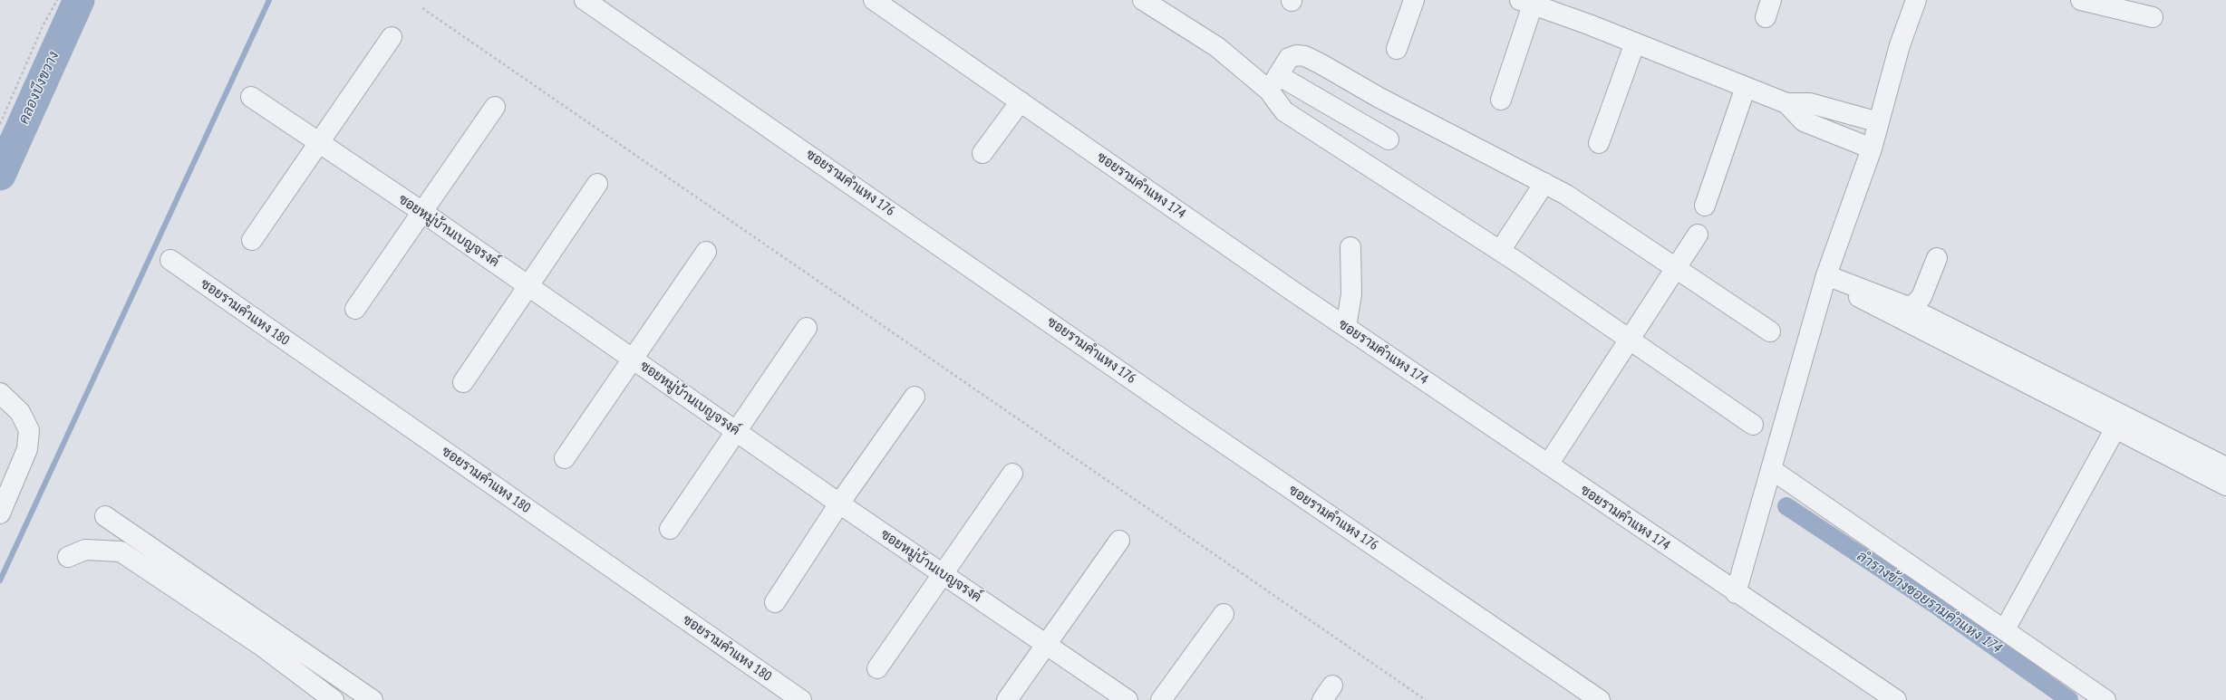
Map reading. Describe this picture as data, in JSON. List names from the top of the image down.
{
  "streets": {
    "street": [
      "ซอยรามคำแหง 176",
      "ซอยรามคำแหง 174",
      "ซอยหมู่บ้านเบญจรงค์",
      "ซอยรามคำแหง 180"
    ]
  },
  "water": ["คลองบึงขวาง", "ลำรางข้างซอยรามคำแหง 174"]
}
